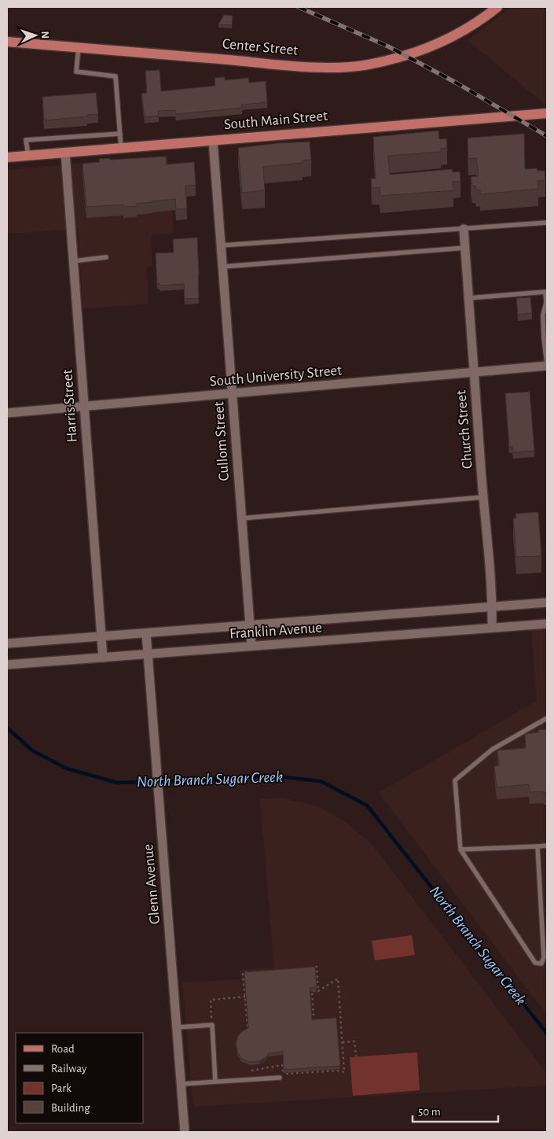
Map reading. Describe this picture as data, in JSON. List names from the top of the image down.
{
  "streets": {
    "main road": ["Center Street", "South Main Street"],
    "street": [
      "South University Street",
      "Harris Street",
      "Church Street",
      "Cullom Street",
      "Franklin Avenue",
      "Glenn Avenue"
    ]
  },
  "crossings": [
    ["South Main Street", "Harris Street"],
    ["South Main Street", "Cullom Street"],
    ["South University Street", "Harris Street"],
    ["South University Street", "Church Street"],
    ["South University Street", "Cullom Street"],
    ["Harris Street", "Franklin Avenue"],
    ["Church Street", "Franklin Avenue"],
    ["Cullom Street", "Franklin Avenue"],
    ["Franklin Avenue", "Glenn Avenue"]
  ],
  "water": ["North Branch Sugar Creek"],
  "legend": [
    "Road",
    "Railway",
    "Park",
    "Building"
  ],
  "scale_bar": "50 m",
  "north": "right"
}
